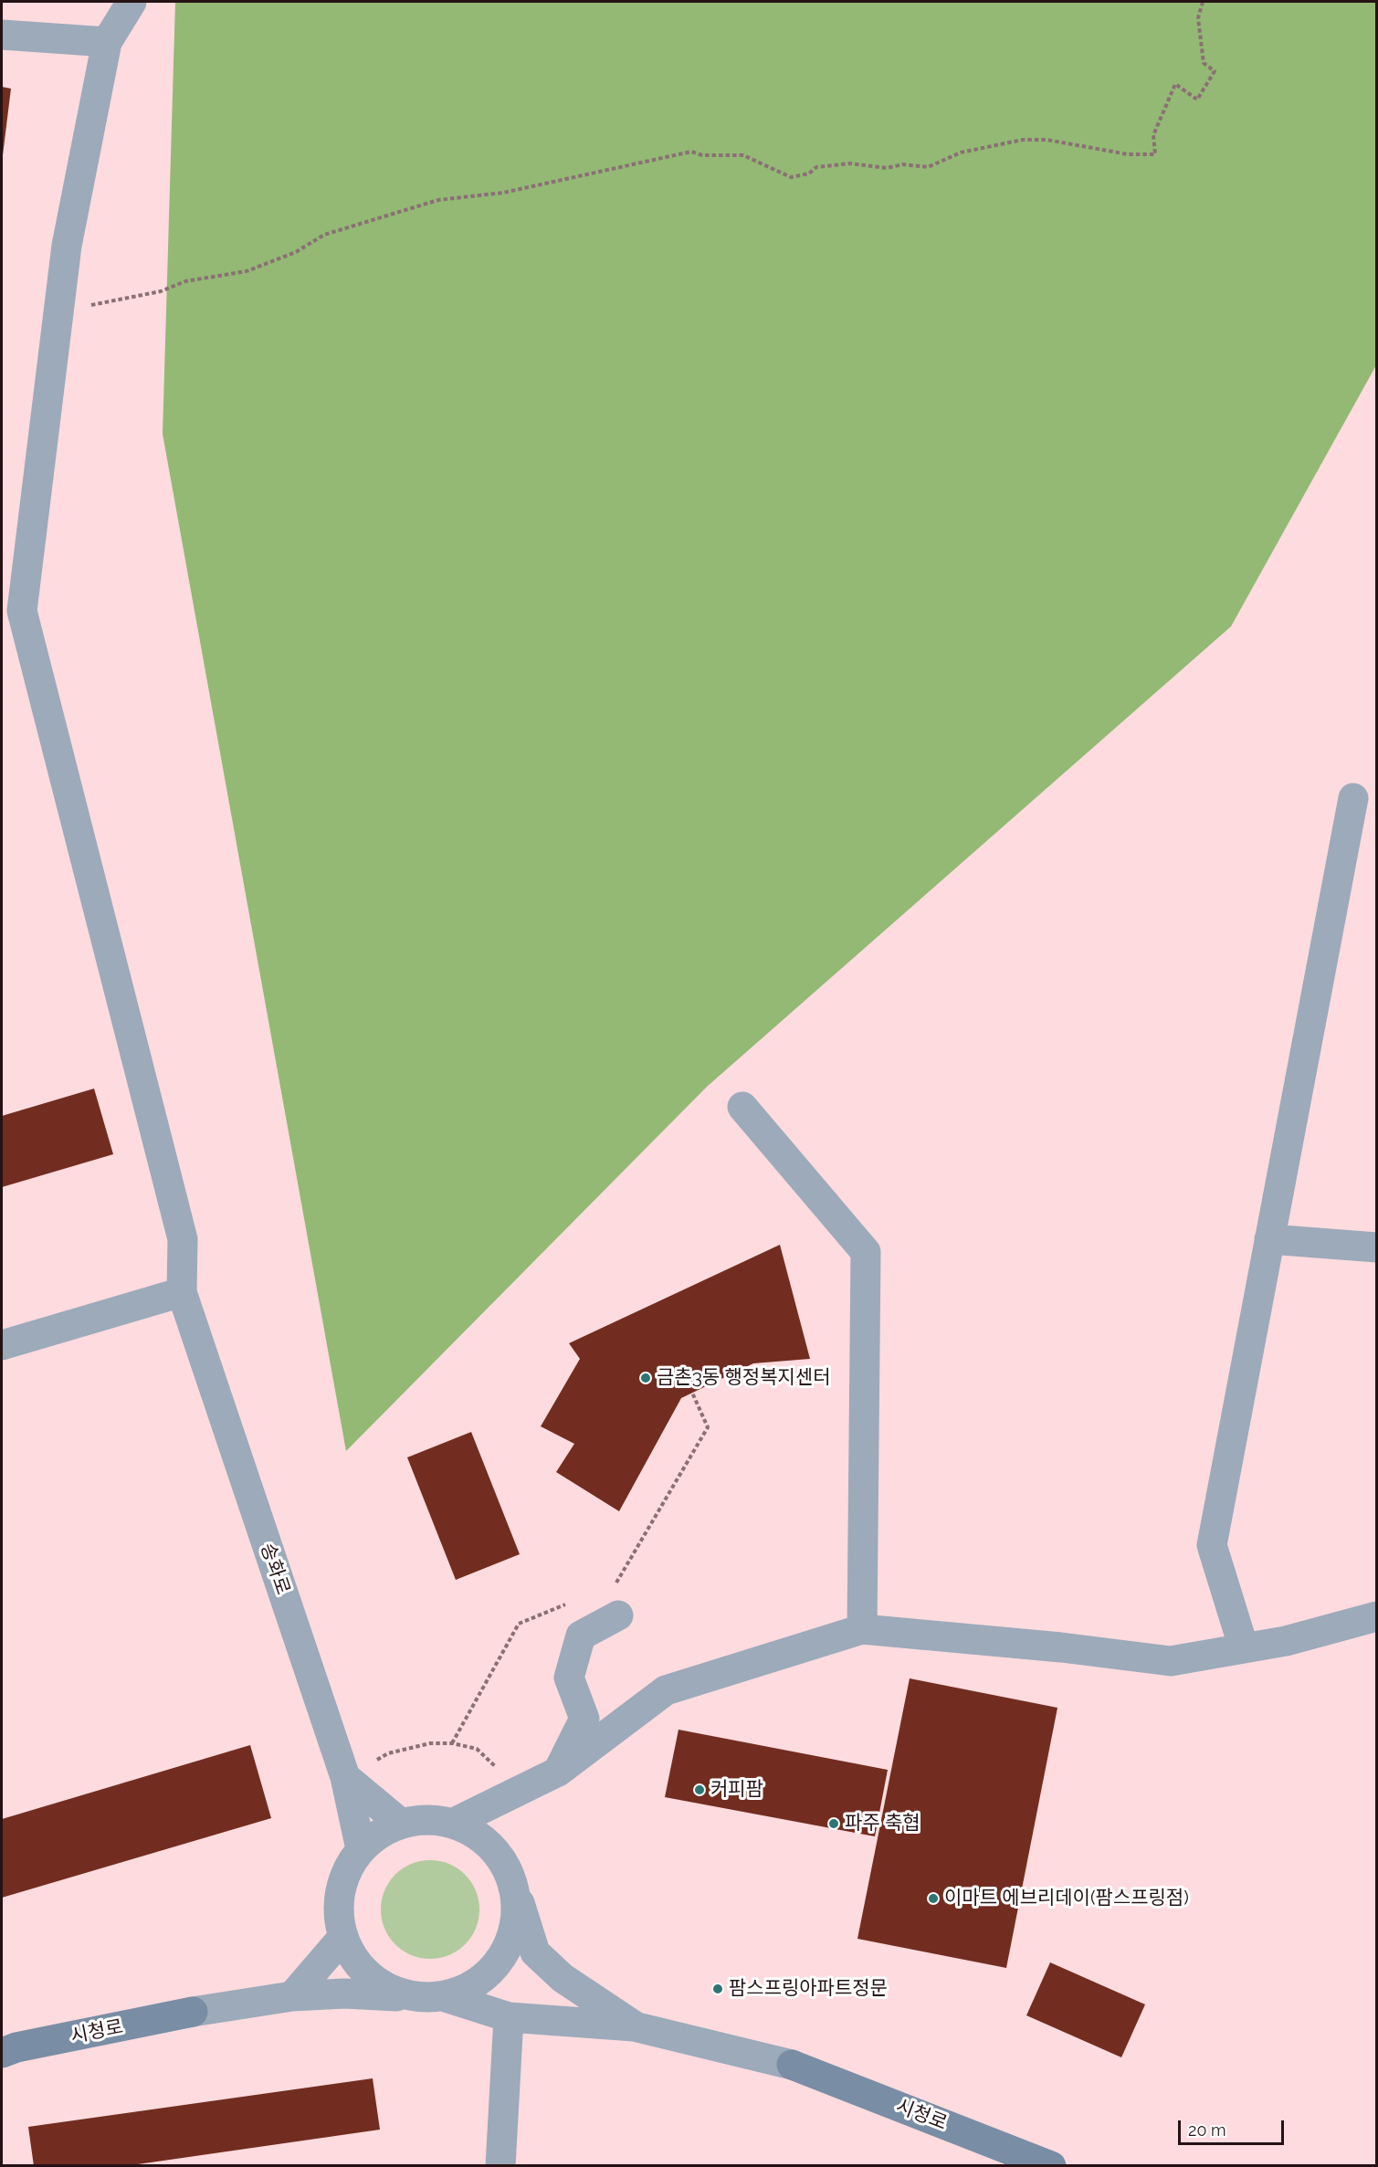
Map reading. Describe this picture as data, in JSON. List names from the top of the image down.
{
  "streets": {
    "street": ["송화로", "시청로"]
  },
  "places": [
    "금촌3동 행정복지센터",
    "커피팜",
    "파주 축협",
    "이마트 에브리데이(팜스프링점)",
    "팜스프링아파트정문"
  ],
  "scale_bar": "20 m"
}
